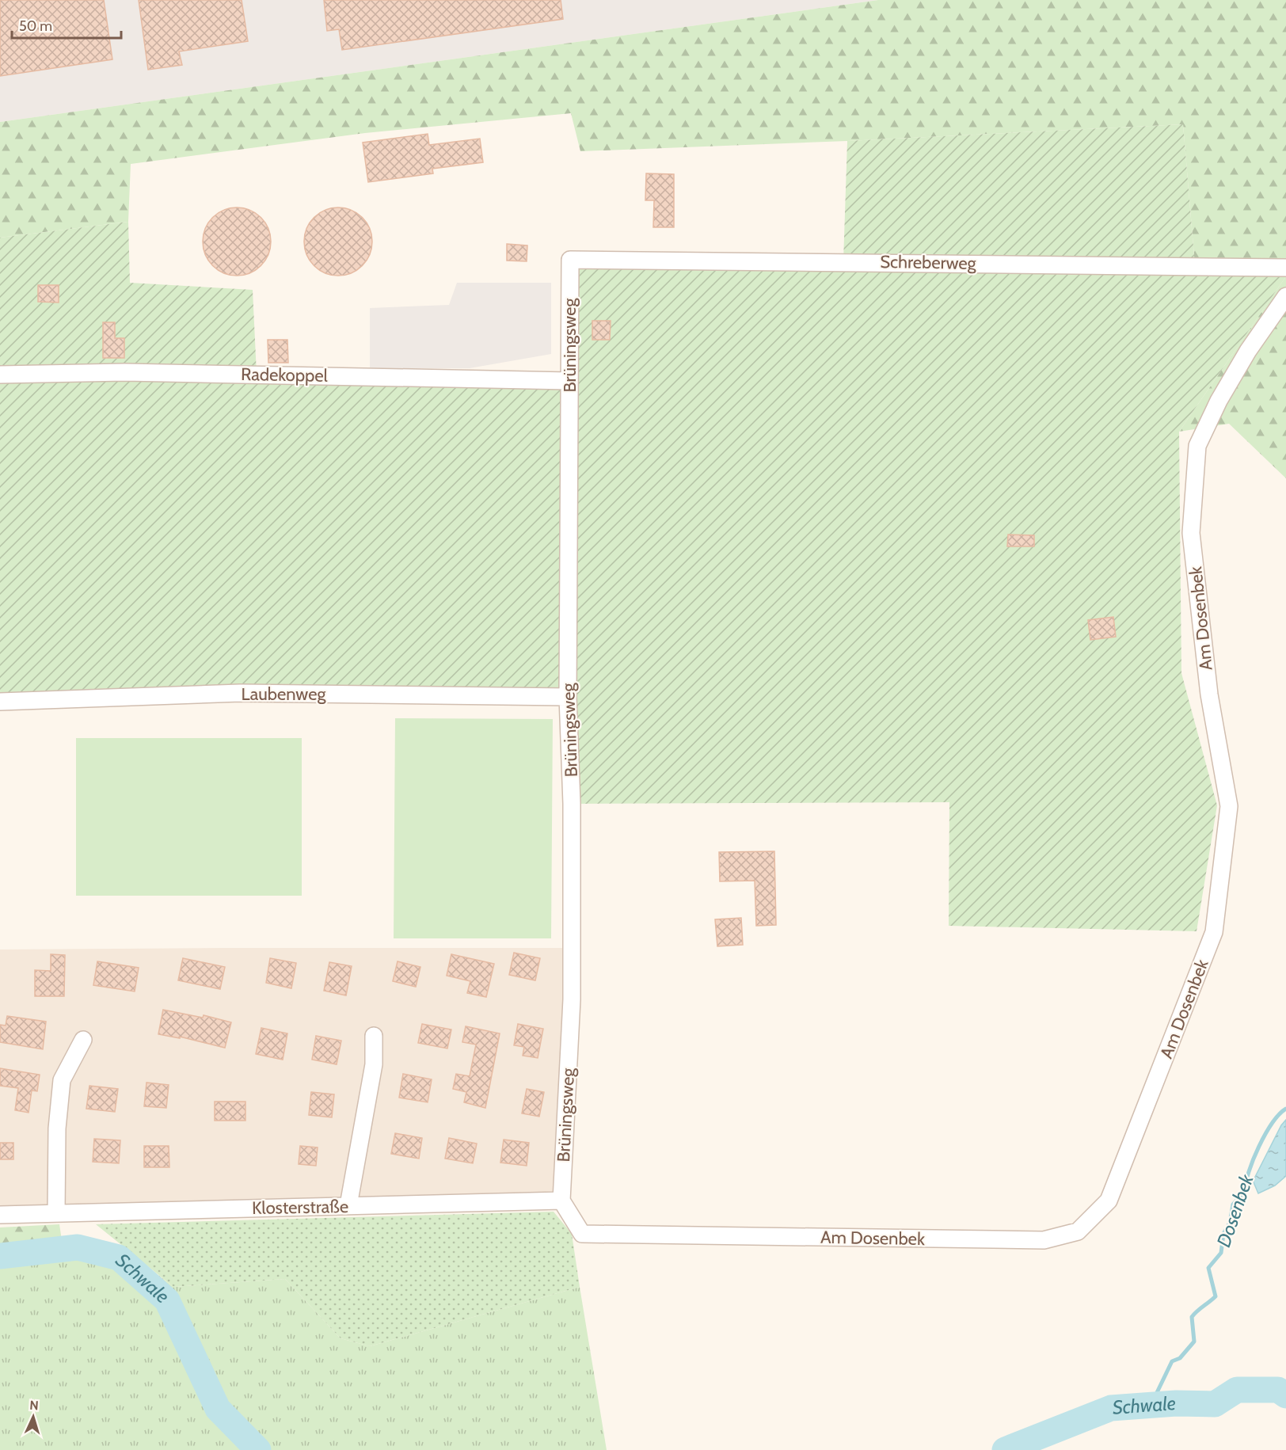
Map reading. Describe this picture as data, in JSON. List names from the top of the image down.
{
  "streets": {
    "street": [
      "Schreberweg",
      "Brüningsweg",
      "Radekoppel",
      "Am Dosenbek",
      "Laubenweg",
      "Klosterstraße"
    ]
  },
  "crossings": [
    ["Schreberweg", "Brüningsweg"],
    ["Brüningsweg", "Radekoppel"],
    ["Brüningsweg", "Am Dosenbek"],
    ["Brüningsweg", "Laubenweg"],
    ["Brüningsweg", "Klosterstraße"],
    ["Am Dosenbek", "Klosterstraße"]
  ],
  "water": ["Dosenbek", "Schwale"],
  "scale_bar": "50 m",
  "north": "top"
}
